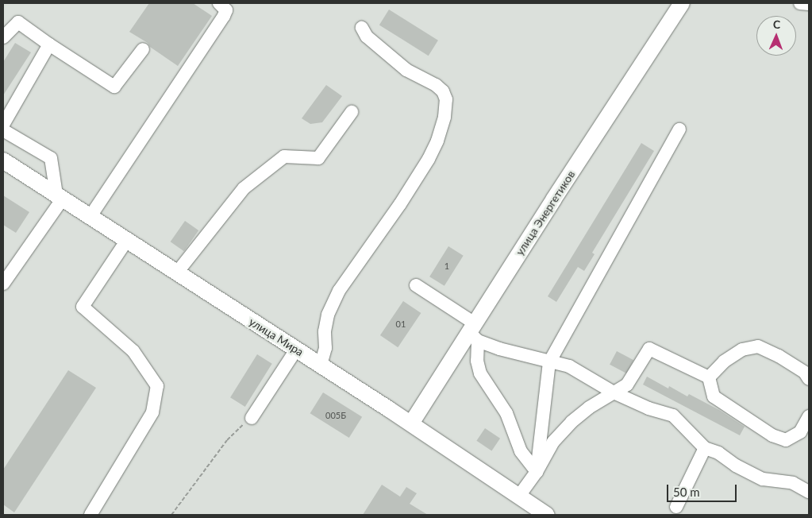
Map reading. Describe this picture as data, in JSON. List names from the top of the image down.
{
  "streets": {
    "main road": ["улица Энергетиков", "улица Мира"]
  },
  "crossings": [
    ["улица Энергетиков", "улица Мира"]
  ],
  "house_numbers": ["1", "01", "005Б"],
  "scale_bar": "50 m",
  "north": "top"
}
